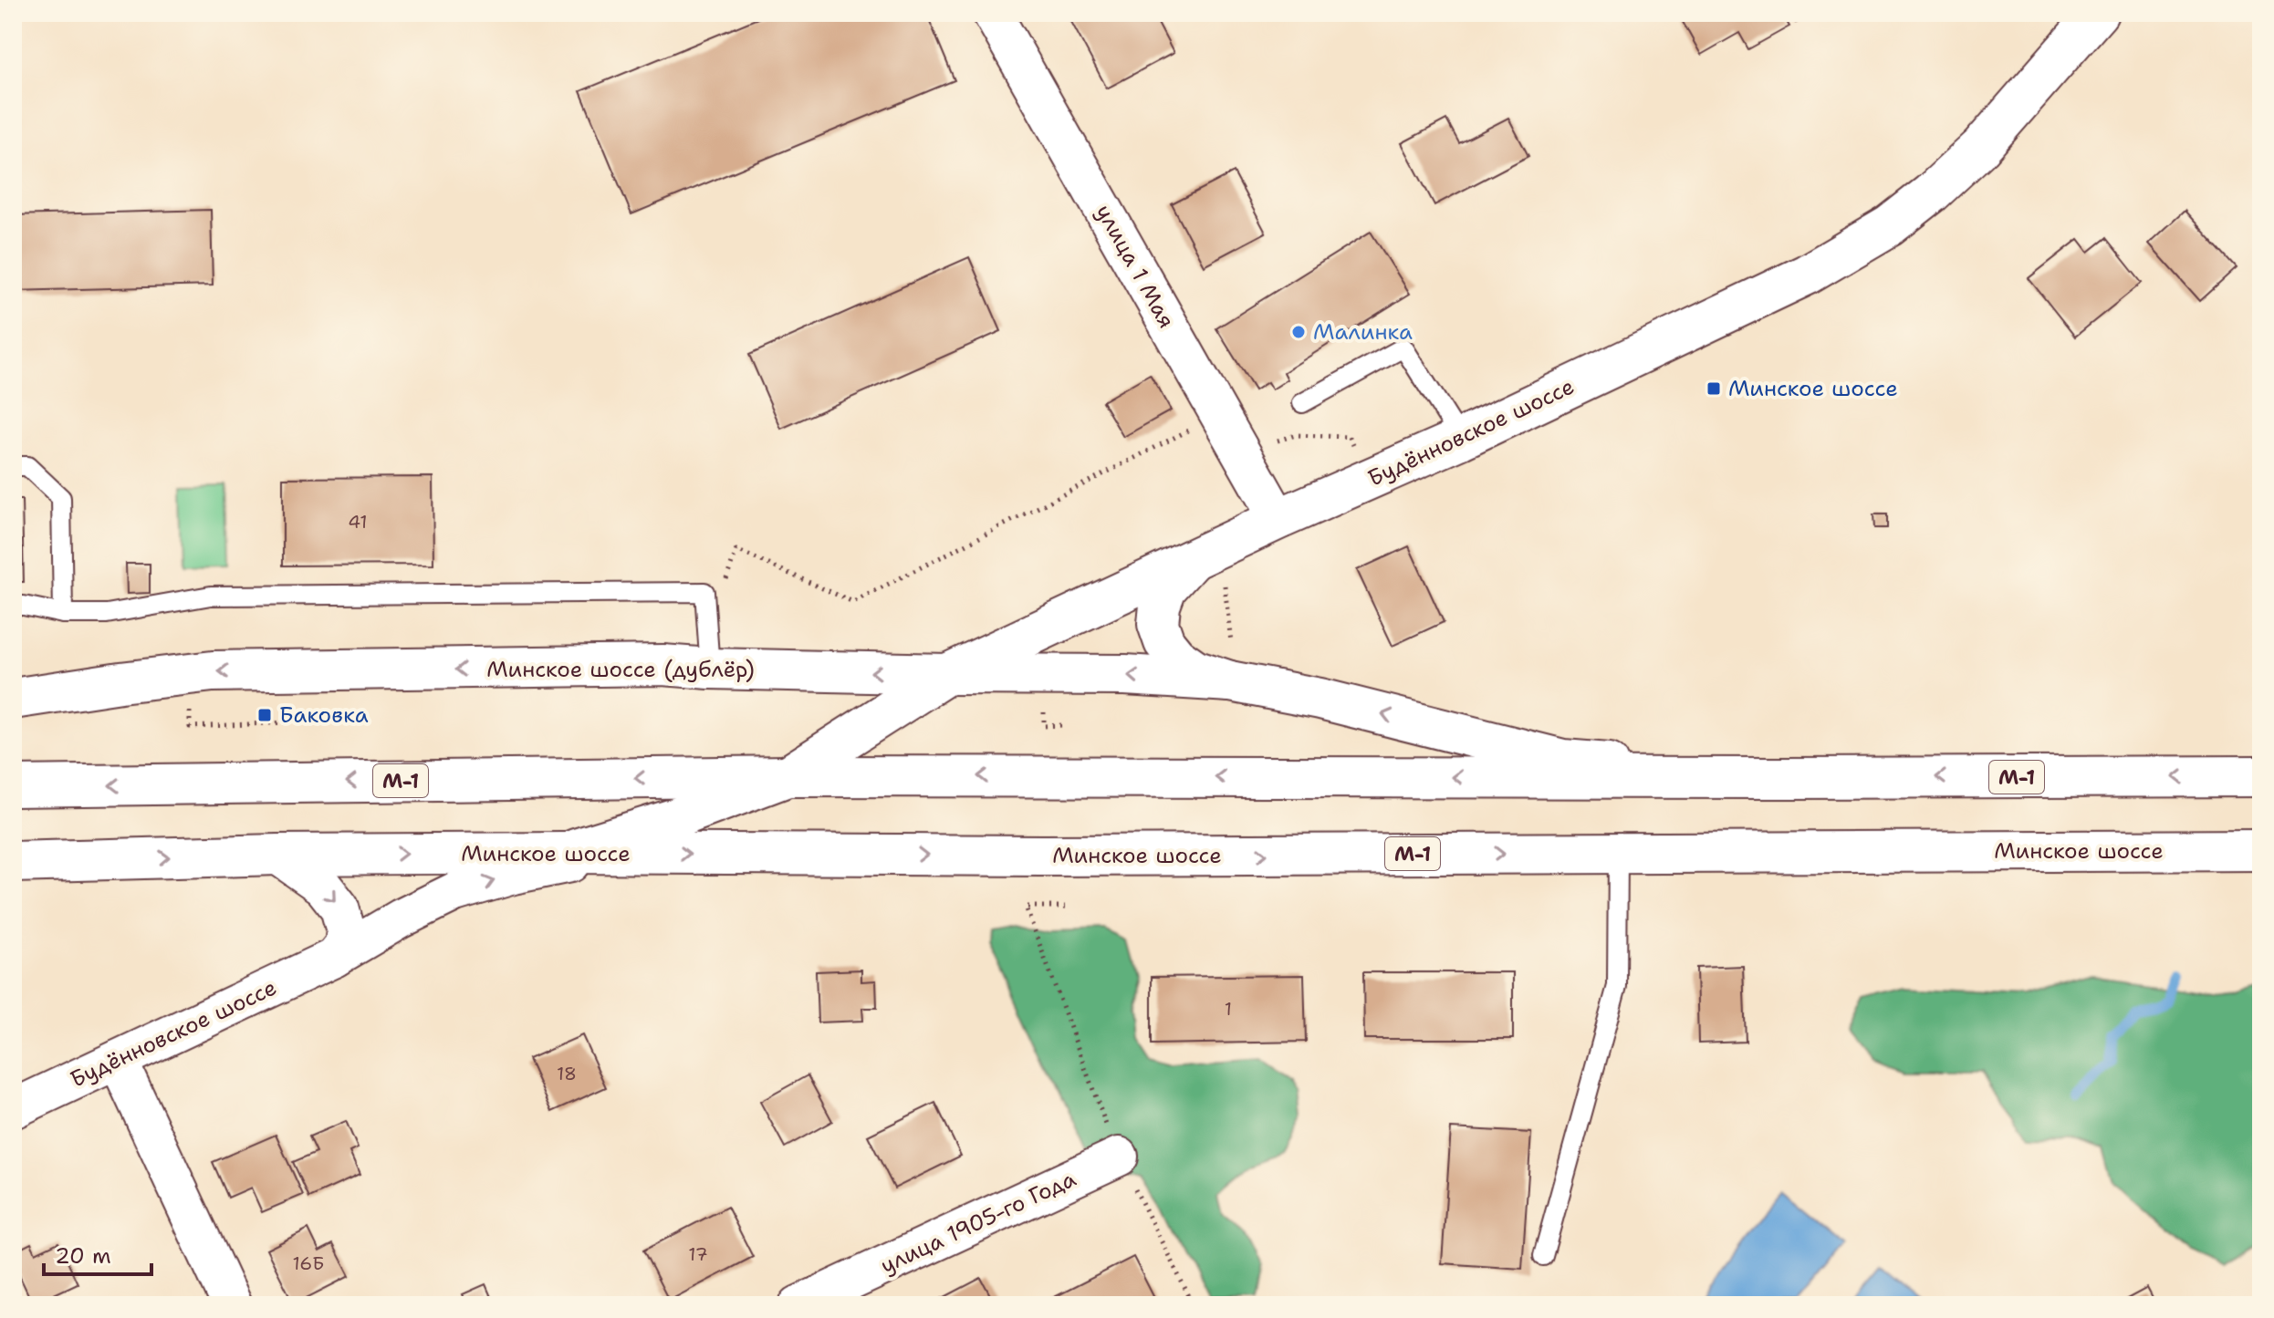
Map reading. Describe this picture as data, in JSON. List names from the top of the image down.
{
  "streets": {
    "main road": [
      "Будённовское шоссе",
      "Минское шоссе (дублёр)",
      "М-1",
      "Минское шоссе"
    ],
    "street": ["улица 1 Мая", "улица 1905-го Года"]
  },
  "crossings": [
    ["улица 1 Мая", "Будённовское шоссе"],
    ["Будённовское шоссе", "Минское шоссе (дублёр)"],
    ["Будённовское шоссе", "М-1"],
    ["Будённовское шоссе", "Минское шоссе"]
  ],
  "places": {
    "other": ["Малинка"],
    "transit": ["Минское шоссе", "Баковка"]
  },
  "house_numbers": [
    "41",
    "1",
    "18",
    "17",
    "16Б"
  ],
  "scale_bar": "20 m"
}
